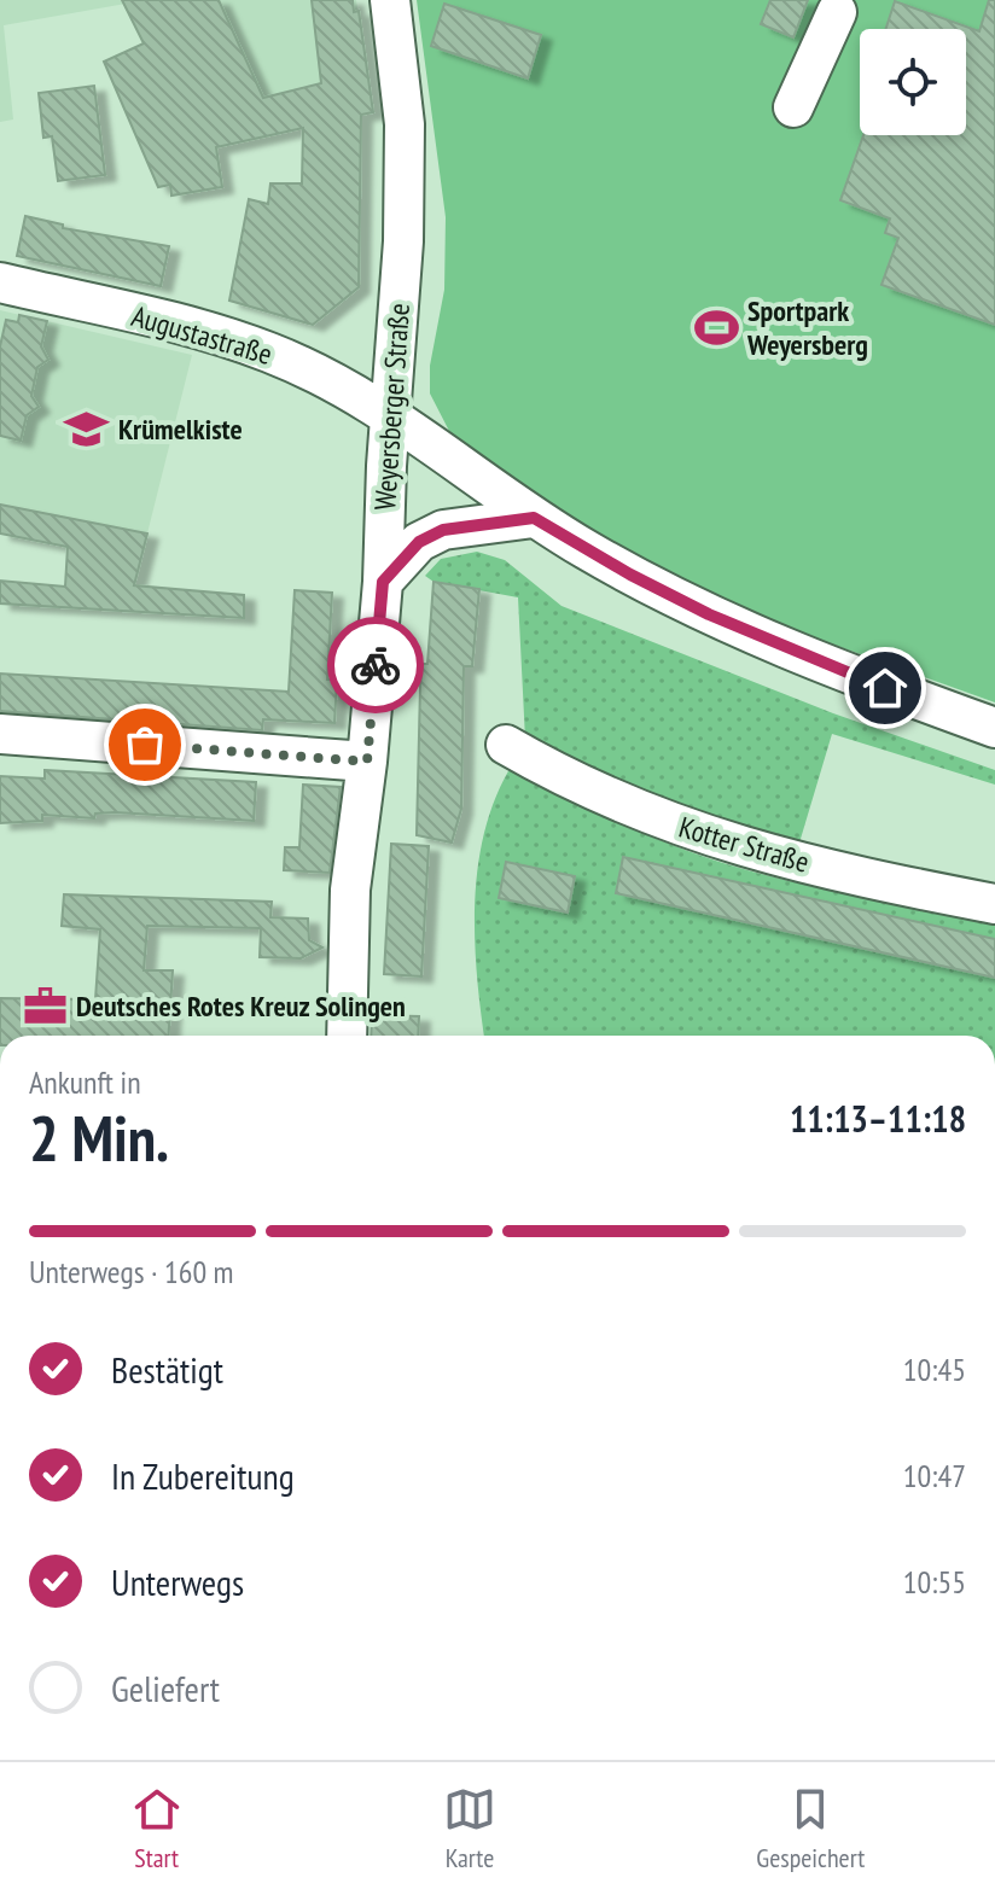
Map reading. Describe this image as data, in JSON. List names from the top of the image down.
{
  "streets": {
    "street": ["Augustastraße", "Weyersberger Straße", "Kotter Straße"]
  },
  "crossings": [
    ["Augustastraße", "Weyersberger Straße"]
  ],
  "places": {
    "sports": ["Sportpark Weyersberg"],
    "school or university": ["Krümelkiste"],
    "office": ["Deutsches Rotes Kreuz Solingen"]
  },
  "page": {
    "heading": ["2 Min.", "Ankunft in", "11:13–11:18"],
    "bar": "Unterwegs · 160 m",
    "list": [
      ["Bestätigt", "10:45"],
      ["In Zubereitung", "10:47"],
      ["Unterwegs", "10:55"],
      "Geliefert"
    ],
    "tabs": ["Start", "Karte", "Gespeichert"]
  }
}
